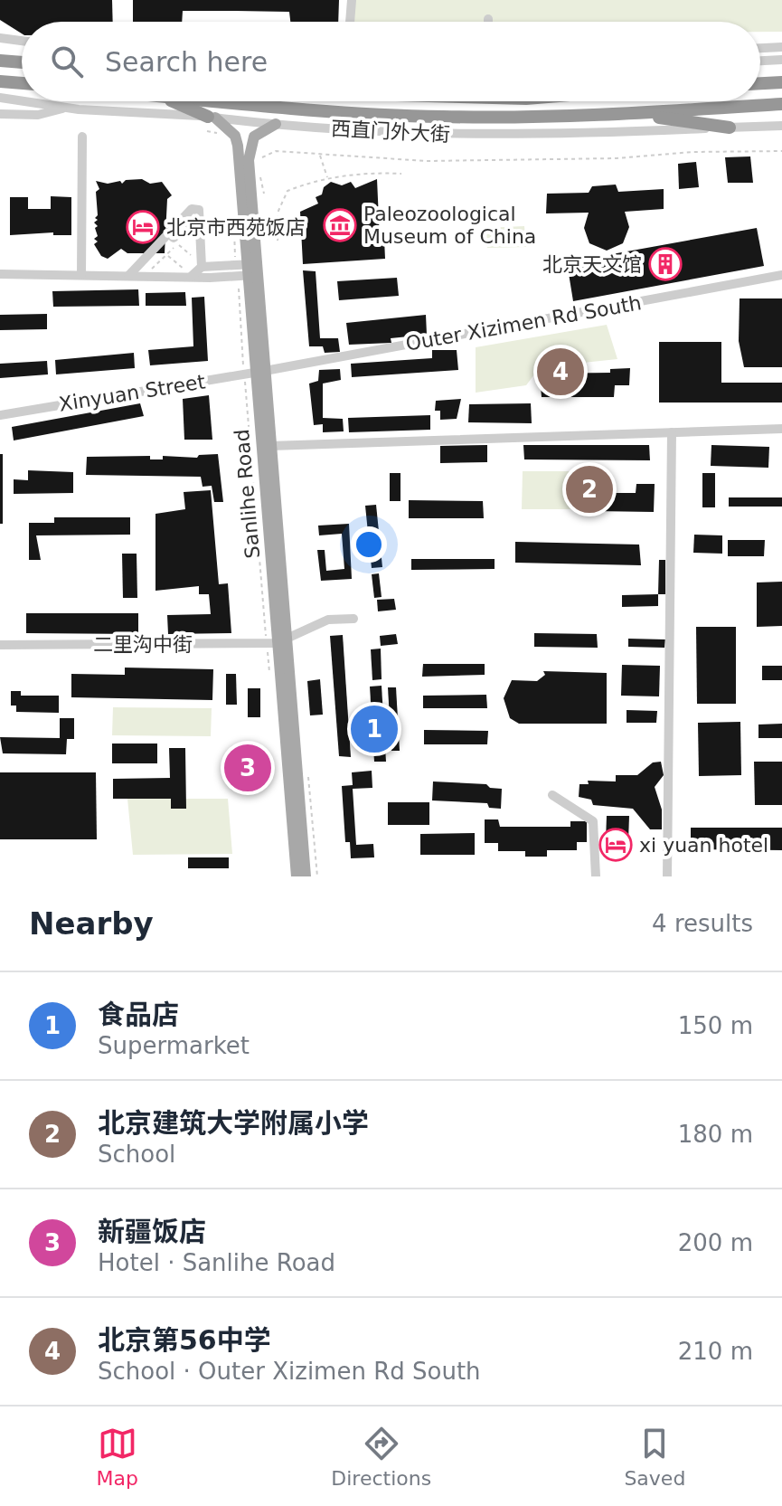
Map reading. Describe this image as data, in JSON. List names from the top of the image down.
{
  "streets": {
    "main road": ["Sanlihe Road"],
    "street": [
      "西直门外大街",
      "Outer Xizimen Rd South",
      "Xinyuan Street",
      "二里沟中街"
    ]
  },
  "crossings": [
    ["西直门外大街", "Sanlihe Road"],
    ["Outer Xizimen Rd South", "Xinyuan Street"],
    ["Outer Xizimen Rd South", "Sanlihe Road"],
    ["Xinyuan Street", "Sanlihe Road"],
    ["Sanlihe Road", "二里沟中街"]
  ],
  "places": {
    "museum": ["Paleozoological Museum of China"],
    "hotel": ["北京市西苑饭店", "xi yuan hotel"],
    "building": ["北京天文馆"]
  },
  "page": {
    "search": "Search here",
    "pins": [
      "4",
      "2",
      "1",
      "3"
    ],
    "heading": ["Nearby", "4 results"],
    "list": [
      {
        "mark": "1",
        "name": "食品店",
        "note": "Supermarket",
        "value": "150 m"
      },
      {
        "mark": "2",
        "name": "北京建筑大学附属小学",
        "note": "School",
        "value": "180 m"
      },
      {
        "mark": "3",
        "name": "新疆饭店",
        "note": "Hotel · Sanlihe Road",
        "value": "200 m"
      },
      {
        "mark": "4",
        "name": "北京第56中学",
        "note": "School · Outer Xizimen Rd South",
        "value": "210 m"
      }
    ],
    "nav": ["Map", "Directions", "Saved"]
  }
}
